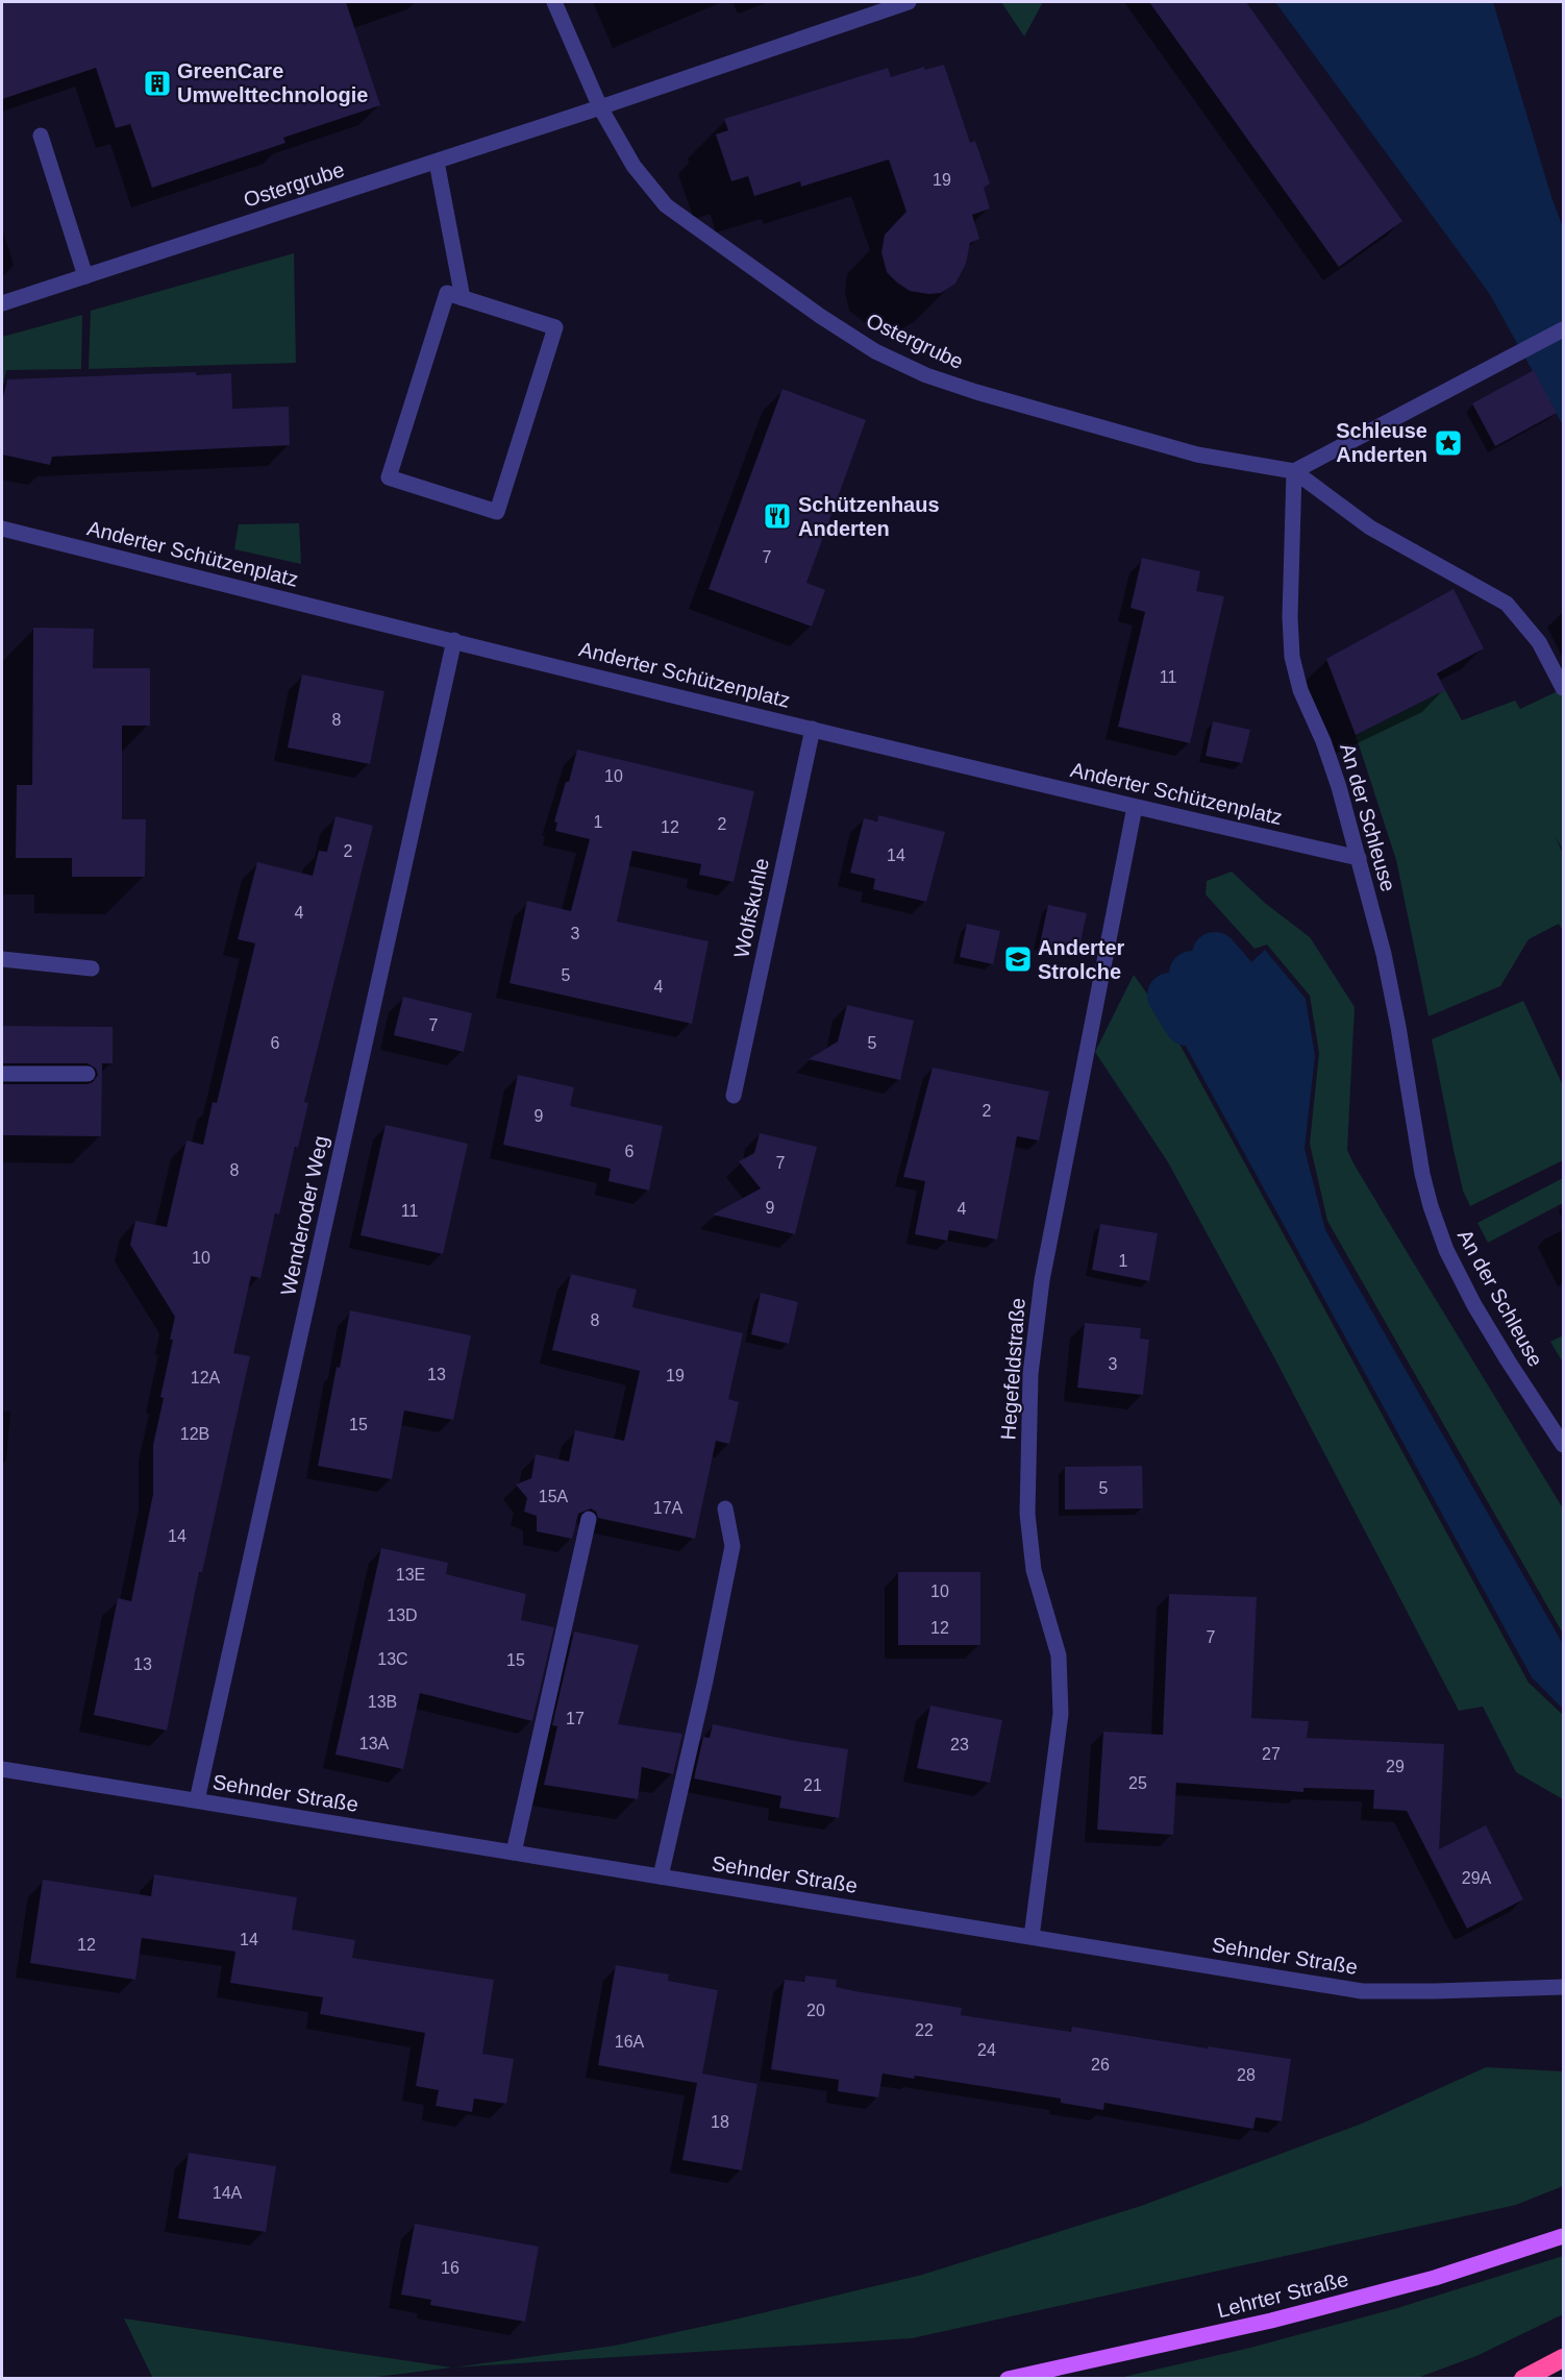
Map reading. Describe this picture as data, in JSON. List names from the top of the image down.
{
  "streets": {
    "main road": ["Lehrter Straße"],
    "street": [
      "Ostergrube",
      "Anderter Schützenplatz",
      "An der Schleuse",
      "Wolfskuhle",
      "Wenderoder Weg",
      "Hegefeldstraße",
      "Sehnder Straße"
    ]
  },
  "crossings": [
    ["Ostergrube", "An der Schleuse"],
    ["Anderter Schützenplatz", "An der Schleuse"],
    ["Anderter Schützenplatz", "Wolfskuhle"],
    ["Anderter Schützenplatz", "Wenderoder Weg"],
    ["Anderter Schützenplatz", "Hegefeldstraße"],
    ["Wenderoder Weg", "Sehnder Straße"],
    ["Hegefeldstraße", "Sehnder Straße"]
  ],
  "places": {
    "building": ["GreenCare Umwelttechnologie"],
    "place": ["Schleuse Anderten"],
    "restaurant": ["Schützenhaus Anderten"],
    "school or university": ["Anderter Strolche"]
  },
  "house_numbers": [
    "19",
    "7",
    "11",
    "8",
    "10",
    "1",
    "2",
    "12",
    "2",
    "14",
    "4",
    "3",
    "5",
    "4",
    "7",
    "6",
    "5",
    "2",
    "9",
    "6",
    "7",
    "8",
    "9",
    "4",
    "11",
    "10",
    "1",
    "8",
    "3",
    "13",
    "19",
    "12A",
    "15",
    "12B",
    "5",
    "15A",
    "17A",
    "14",
    "13E",
    "10",
    "13D",
    "12",
    "7",
    "13C",
    "15",
    "13",
    "13B",
    "17",
    "13A",
    "23",
    "27",
    "29",
    "25",
    "21",
    "29A",
    "14",
    "12",
    "20",
    "22",
    "16A",
    "24",
    "26",
    "28",
    "18",
    "14A",
    "16"
  ]
}
